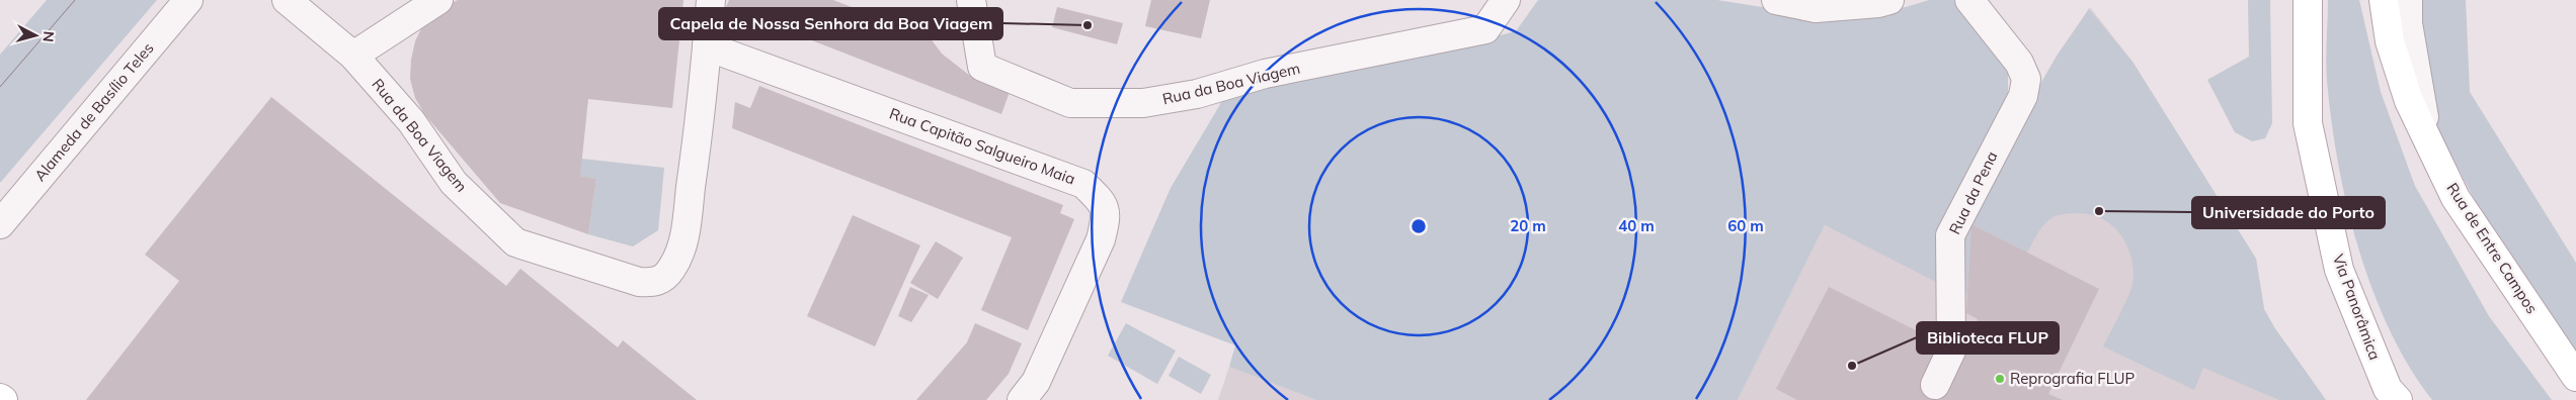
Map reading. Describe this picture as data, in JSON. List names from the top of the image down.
{
  "streets": {
    "main road": ["Rua de Entre Campos", "Via Panorâmica"],
    "street": [
      "Rua da Boa Viagem",
      "Alameda de Basílio Teles",
      "Rua Capitão Salgueiro Maia",
      "Rua da Pena"
    ]
  },
  "crossings": [
    ["Rua da Boa Viagem", "Rua Capitão Salgueiro Maia"]
  ],
  "places": [
    "Capela de Nossa Senhora da Boa Viagem",
    "Universidade do Porto",
    "Biblioteca FLUP",
    "Reprografia FLUP"
  ],
  "north": "right",
  "rings": ["20 m", "40 m", "60 m"]
}
